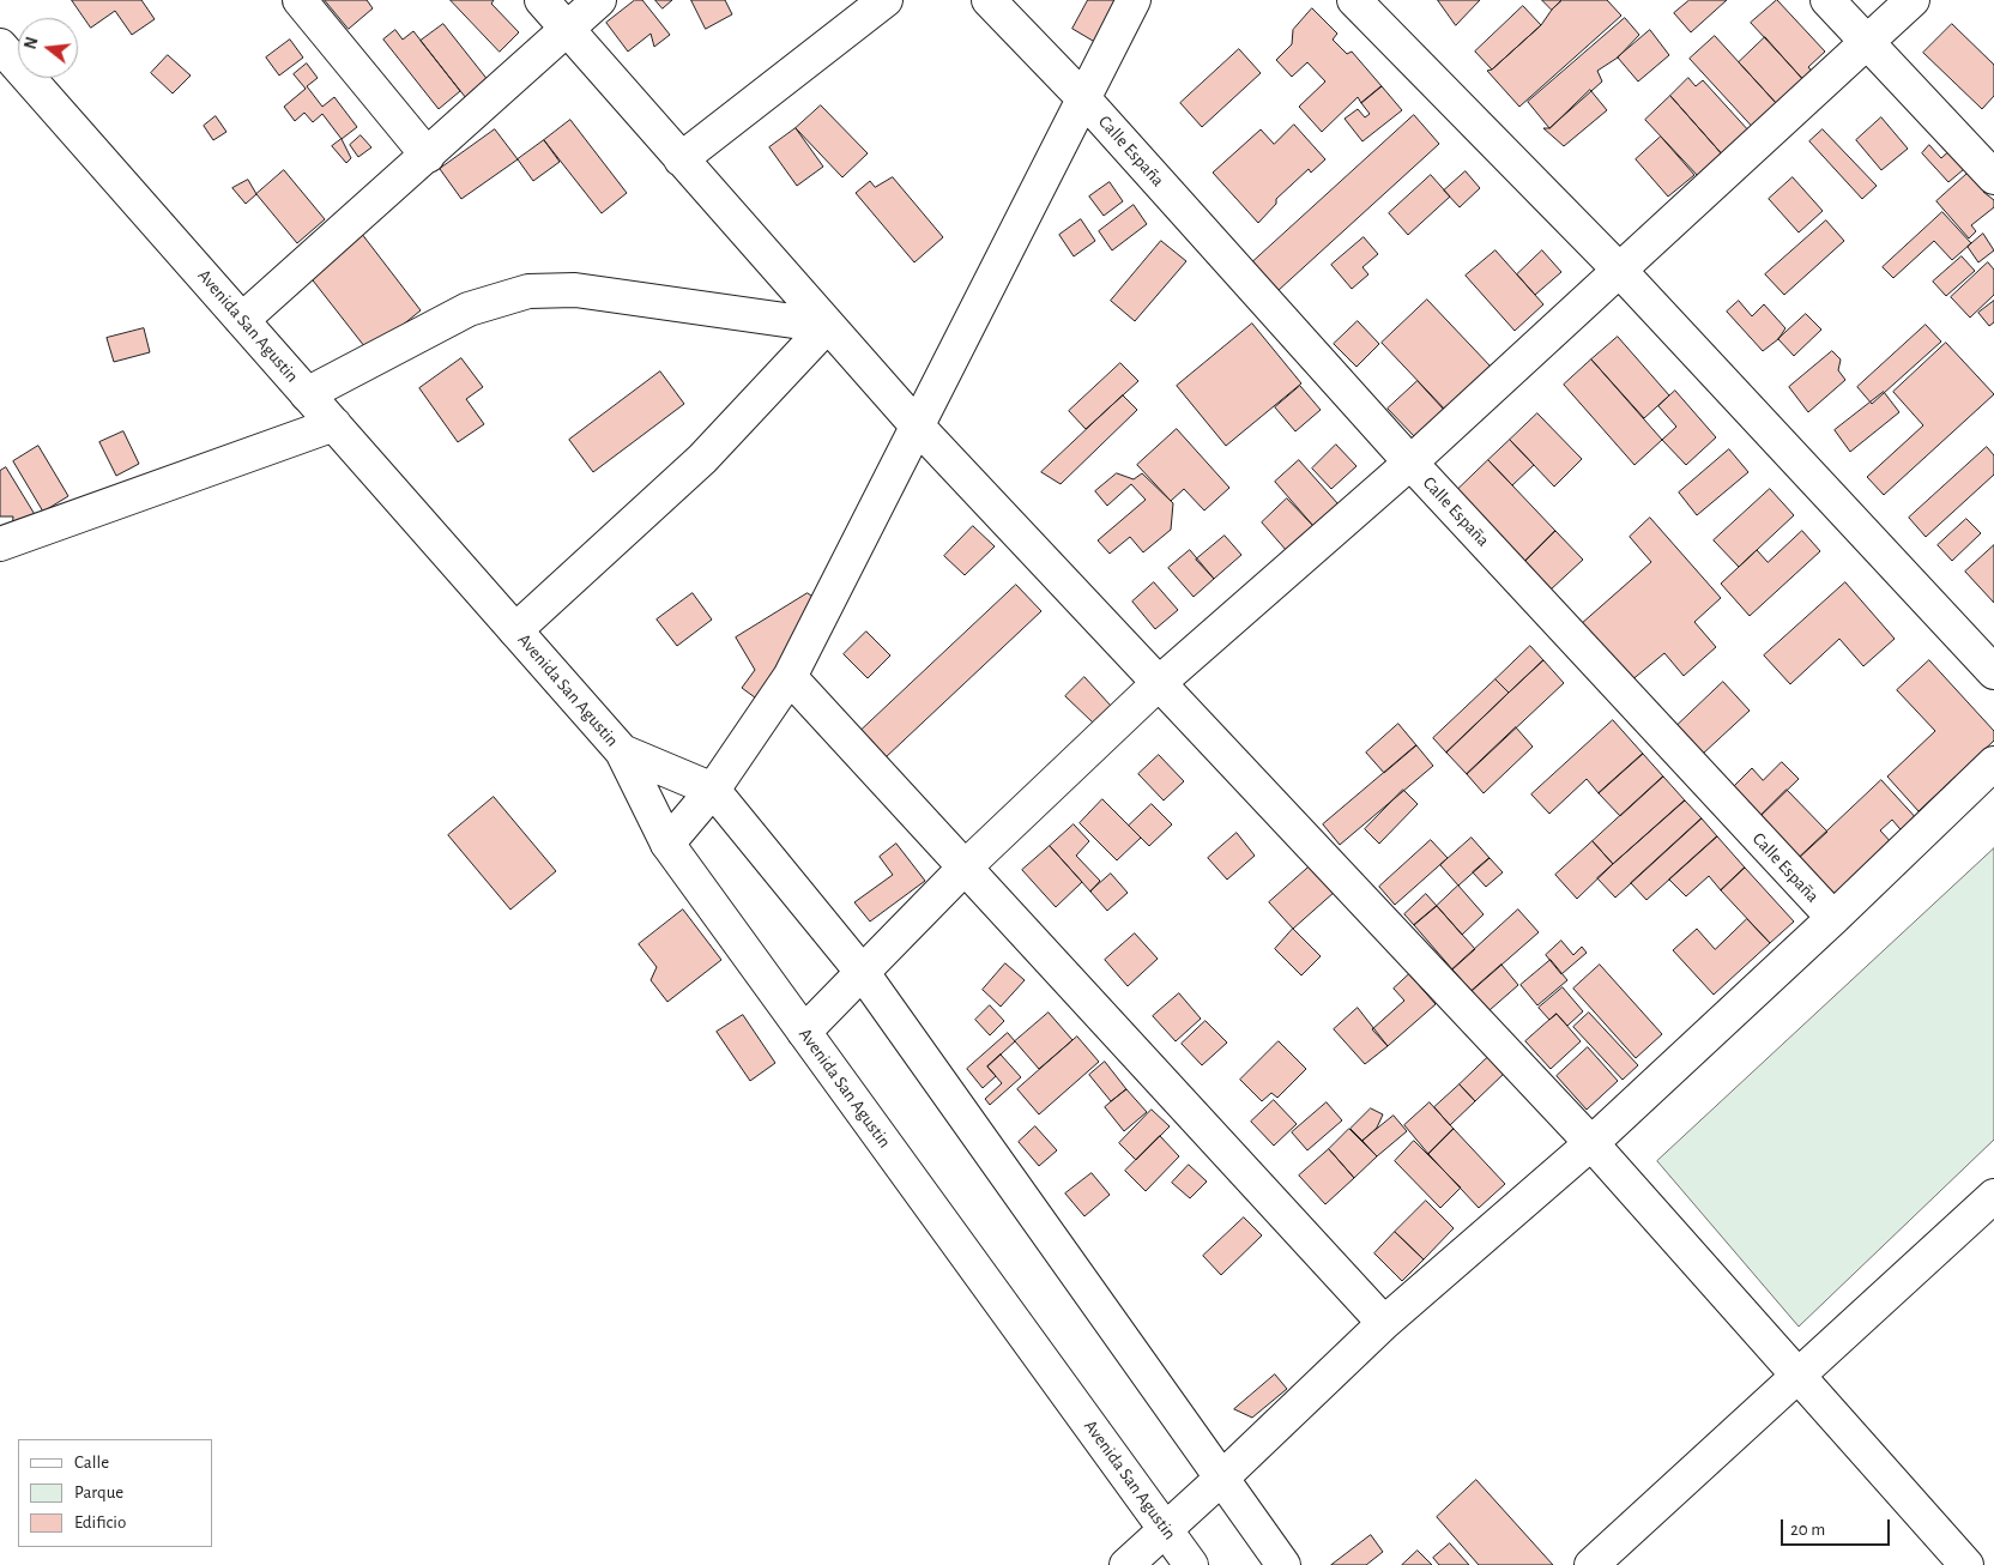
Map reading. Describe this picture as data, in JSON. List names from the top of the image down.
{
  "streets": {
    "street": ["Calle España", "Avenida San Agustin"]
  },
  "legend": ["Calle", "Parque", "Edificio"],
  "scale_bar": "20 m",
  "north": "left"
}
